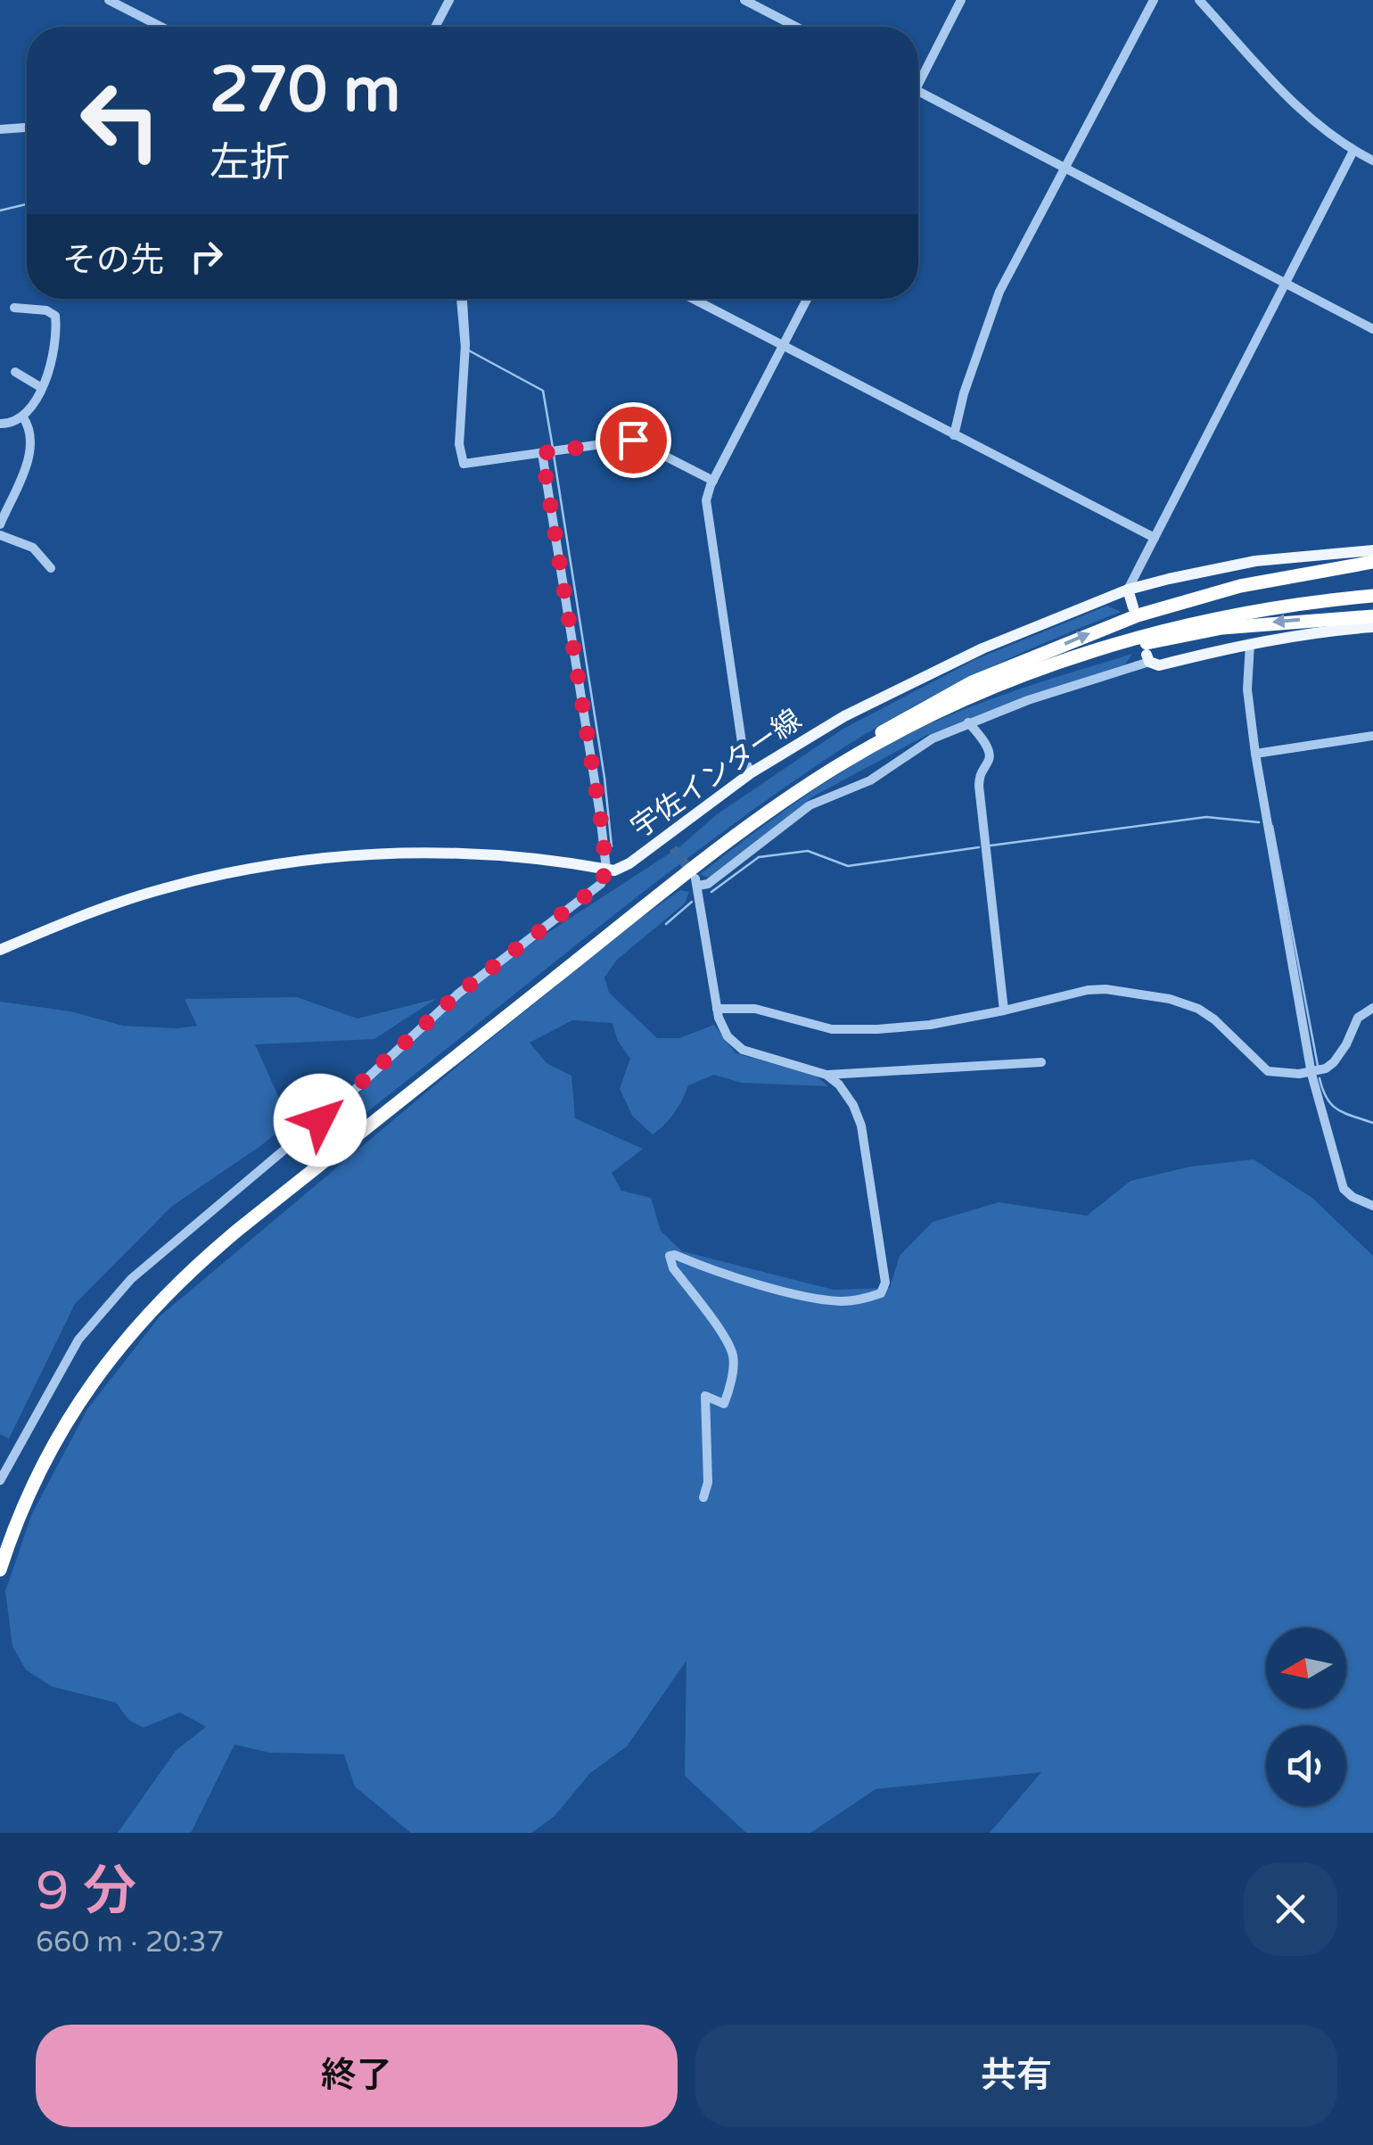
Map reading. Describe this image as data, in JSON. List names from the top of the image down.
{
  "streets": {
    "main road": ["宇佐インター線"]
  },
  "north": "left",
  "page": {
    "turn": ["270 m", "左折"],
    "then": "その先",
    "heading": ["9 分", "660 m · 20:37"],
    "buttons": ["終了", "共有"]
  }
}
